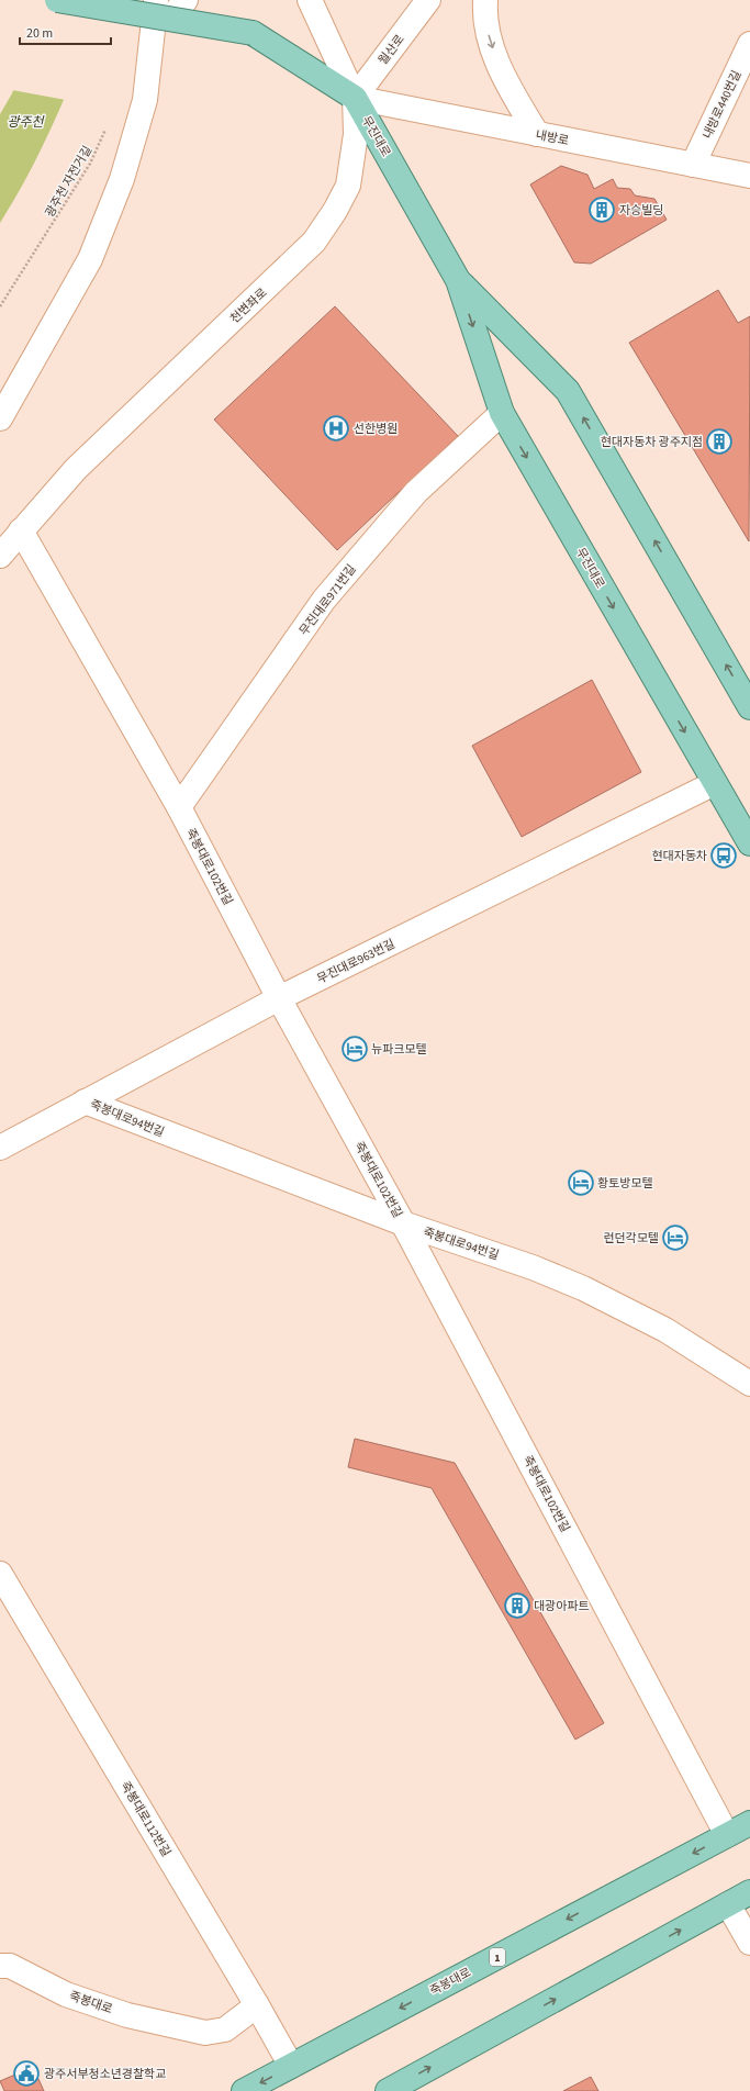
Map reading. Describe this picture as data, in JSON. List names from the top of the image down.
{
  "streets": {
    "main road": ["무진대로", "1", "죽봉대로"],
    "street": [
      "월산로",
      "내방로440번길",
      "내방로",
      "천변좌로",
      "무진대로971번길",
      "죽봉대로102번길",
      "무진대로963번길",
      "죽봉대로94번길",
      "죽봉대로112번길"
    ],
    "path": ["광주천 자전거길"]
  },
  "crossings": [
    ["월산로", "무진대로"],
    ["월산로", "내방로"],
    ["월산로", "천변좌로"],
    ["내방로440번길", "내방로"],
    ["무진대로", "내방로"],
    ["무진대로", "천변좌로"],
    ["무진대로", "무진대로971번길"],
    ["무진대로", "무진대로963번길"],
    ["내방로", "천변좌로"],
    ["천변좌로", "죽봉대로102번길"],
    ["무진대로971번길", "죽봉대로102번길"],
    ["죽봉대로102번길", "무진대로963번길"],
    ["죽봉대로102번길", "죽봉대로94번길"],
    ["죽봉대로102번길", "죽봉대로"],
    ["무진대로963번길", "죽봉대로94번길"],
    ["죽봉대로112번길", "죽봉대로"]
  ],
  "water": ["광주천"],
  "places": {
    "building": ["자승빌딩", "현대자동차 광주지점", "대광아파트"],
    "hospital": ["선한병원"],
    "bus stop": ["현대자동차"],
    "hotel": ["뉴파크모텔", "황토방모텔", "런던각모텔"],
    "public building": ["광주서부청소년경찰학교"]
  },
  "scale_bar": "20 m"
}
